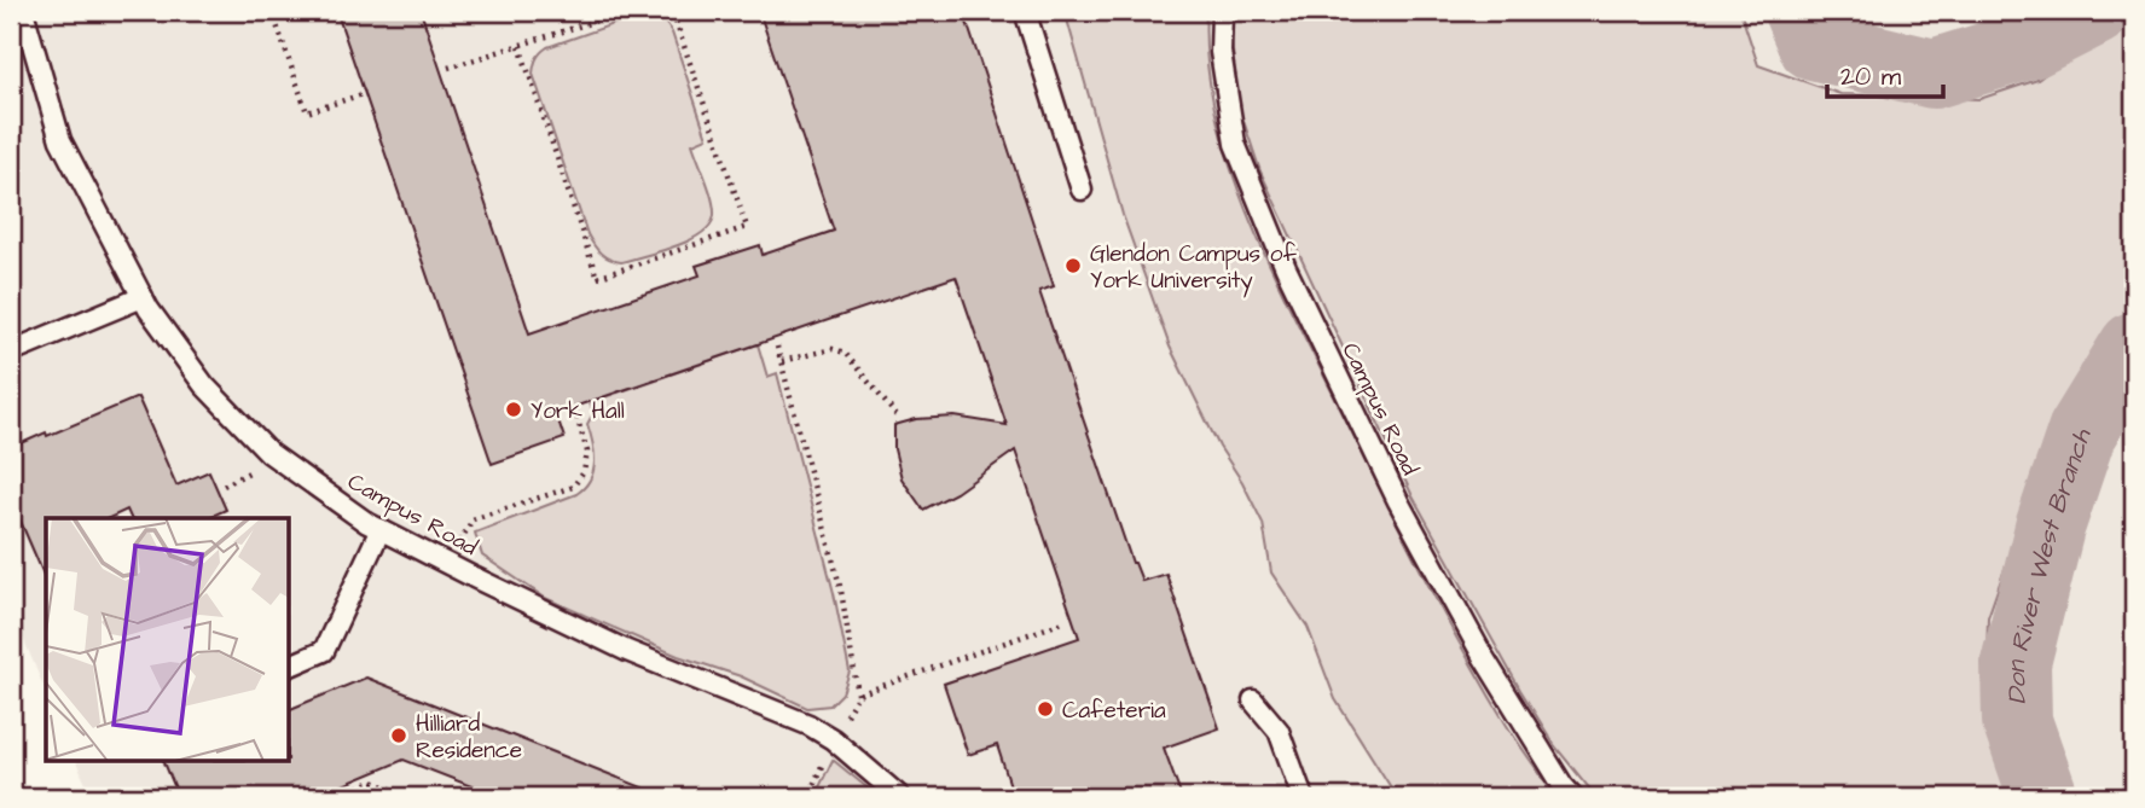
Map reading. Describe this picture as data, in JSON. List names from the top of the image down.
{
  "streets": {
    "lane": ["Campus Road"]
  },
  "water": ["Don River West Branch"],
  "places": [
    "Glendon Campus of York University",
    "York Hall",
    "Cafeteria",
    "Hilliard Residence"
  ],
  "scale_bar": "20 m"
}
